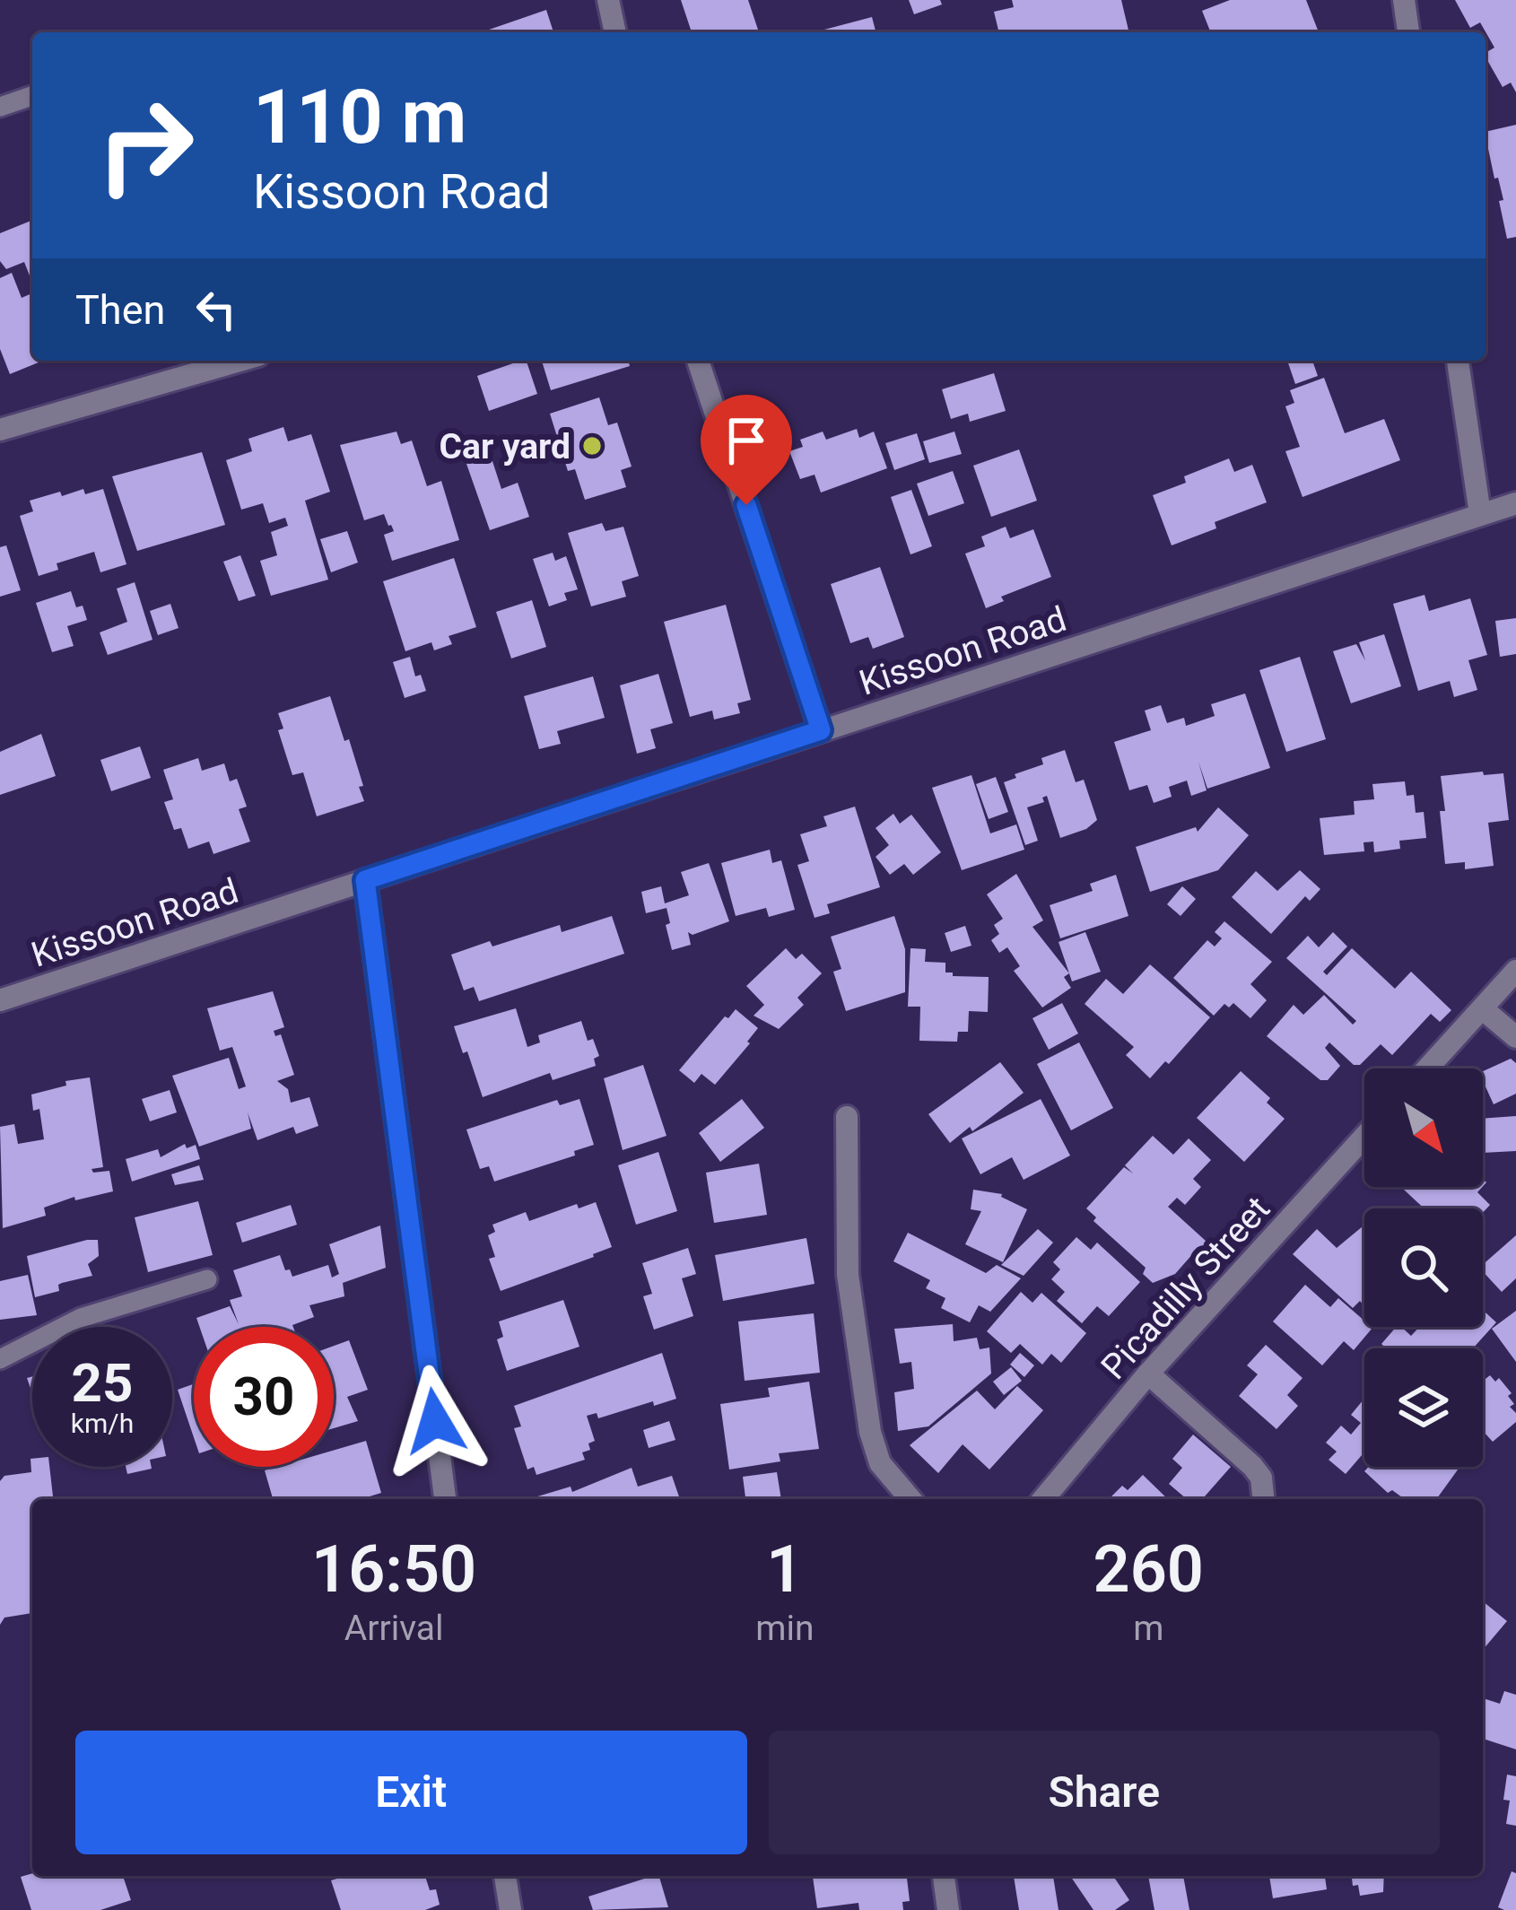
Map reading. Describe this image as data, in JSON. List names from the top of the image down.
{
  "streets": {
    "street": ["Kissoon Road", "Picadilly Street"]
  },
  "places": ["Car yard"],
  "north": "bottom right",
  "page": {
    "turn": ["110 m", "Kissoon Road"],
    "then": "Then",
    "speed": "25 km/h",
    "limit": "30",
    "eta": [
      "16:50",
      "Arrival",
      "1",
      "min",
      "260",
      "m"
    ],
    "buttons": ["Exit", "Share"]
  }
}
